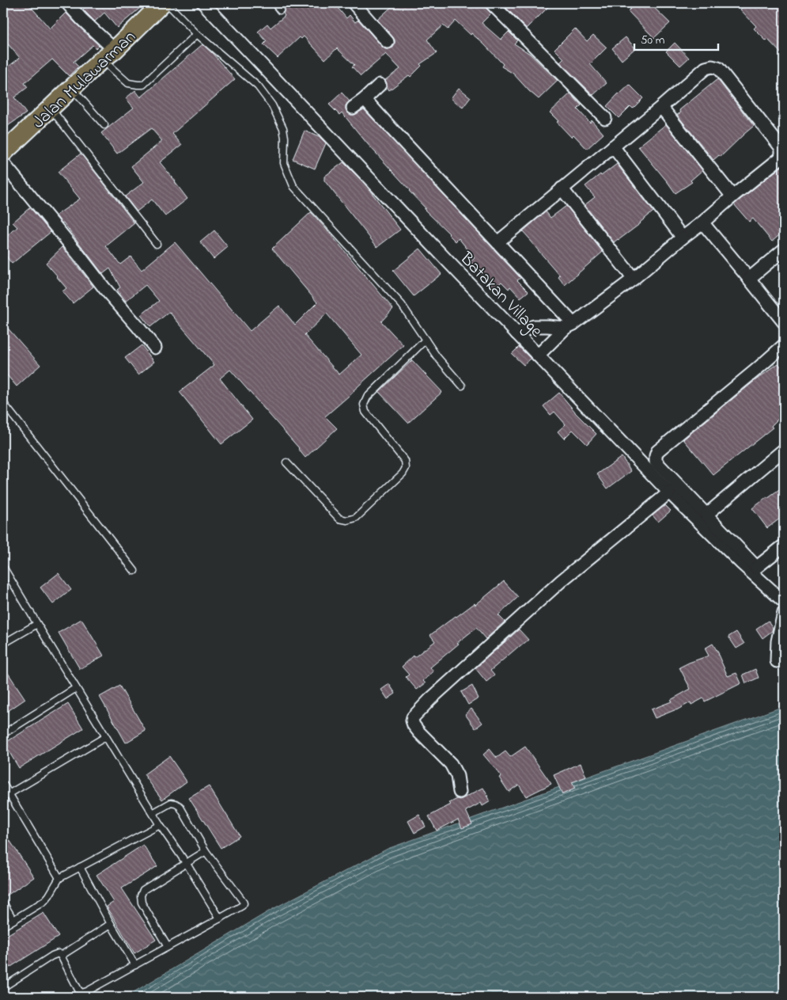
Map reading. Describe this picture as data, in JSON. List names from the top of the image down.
{
  "streets": {
    "main road": ["Jalan Mulawarman"],
    "street": ["Batakan Village"]
  },
  "scale_bar": "50 m"
}
